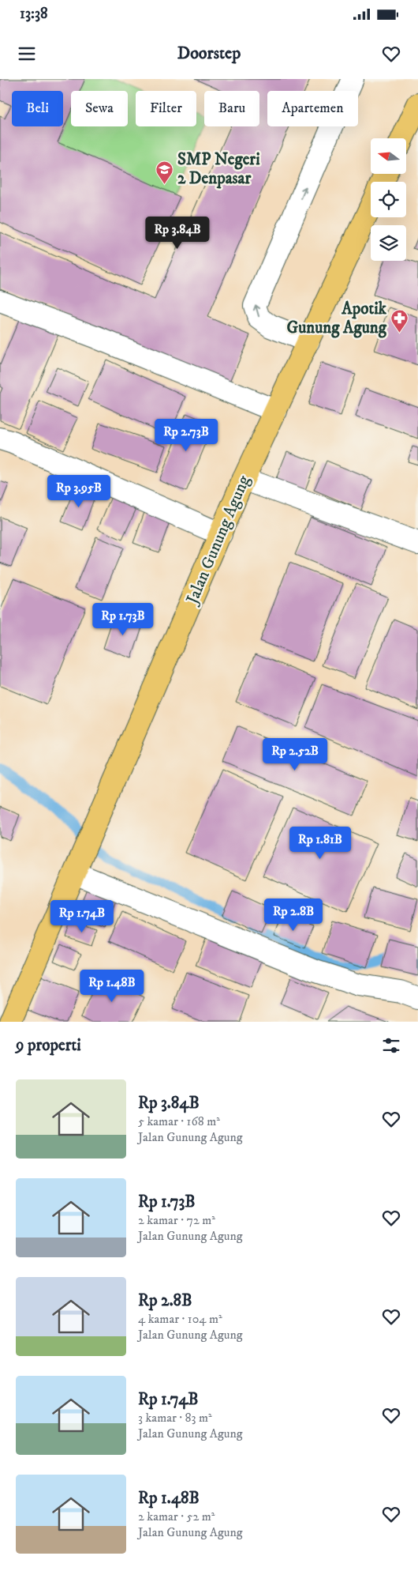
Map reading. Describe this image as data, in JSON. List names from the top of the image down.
{
  "streets": {
    "main road": ["Jalan Gunung Agung"]
  },
  "places": {
    "school or university": ["SMP Negeri 2 Denpasar"],
    "pharmacy": ["Apotik Gunung Agung"]
  },
  "north": "left",
  "page": {
    "status": "13:38",
    "header": "Doorstep",
    "chip": [
      "Beli",
      "Sewa",
      "Filter",
      "Baru",
      "Apartemen"
    ],
    "price": [
      "Rp 3.84B",
      "Rp 2.73B",
      "Rp 3.95B",
      "Rp 1.73B",
      "Rp 2.52B",
      "Rp 1.81B",
      "Rp 2.8B",
      "Rp 1.74B",
      "Rp 1.48B"
    ],
    "heading": "9 properti",
    "list": [
      {
        "name": "Rp 3.84B",
        "note": "5 kamar · 168 m² · Jalan Gunung Agung"
      },
      {
        "name": "Rp 1.73B",
        "note": "2 kamar · 72 m² · Jalan Gunung Agung"
      },
      {
        "name": "Rp 2.8B",
        "note": "4 kamar · 104 m² · Jalan Gunung Agung"
      },
      {
        "name": "Rp 1.74B",
        "note": "3 kamar · 83 m² · Jalan Gunung Agung"
      },
      {
        "name": "Rp 1.48B",
        "note": "2 kamar · 52 m² · Jalan Gunung Agung"
      }
    ]
  }
}
